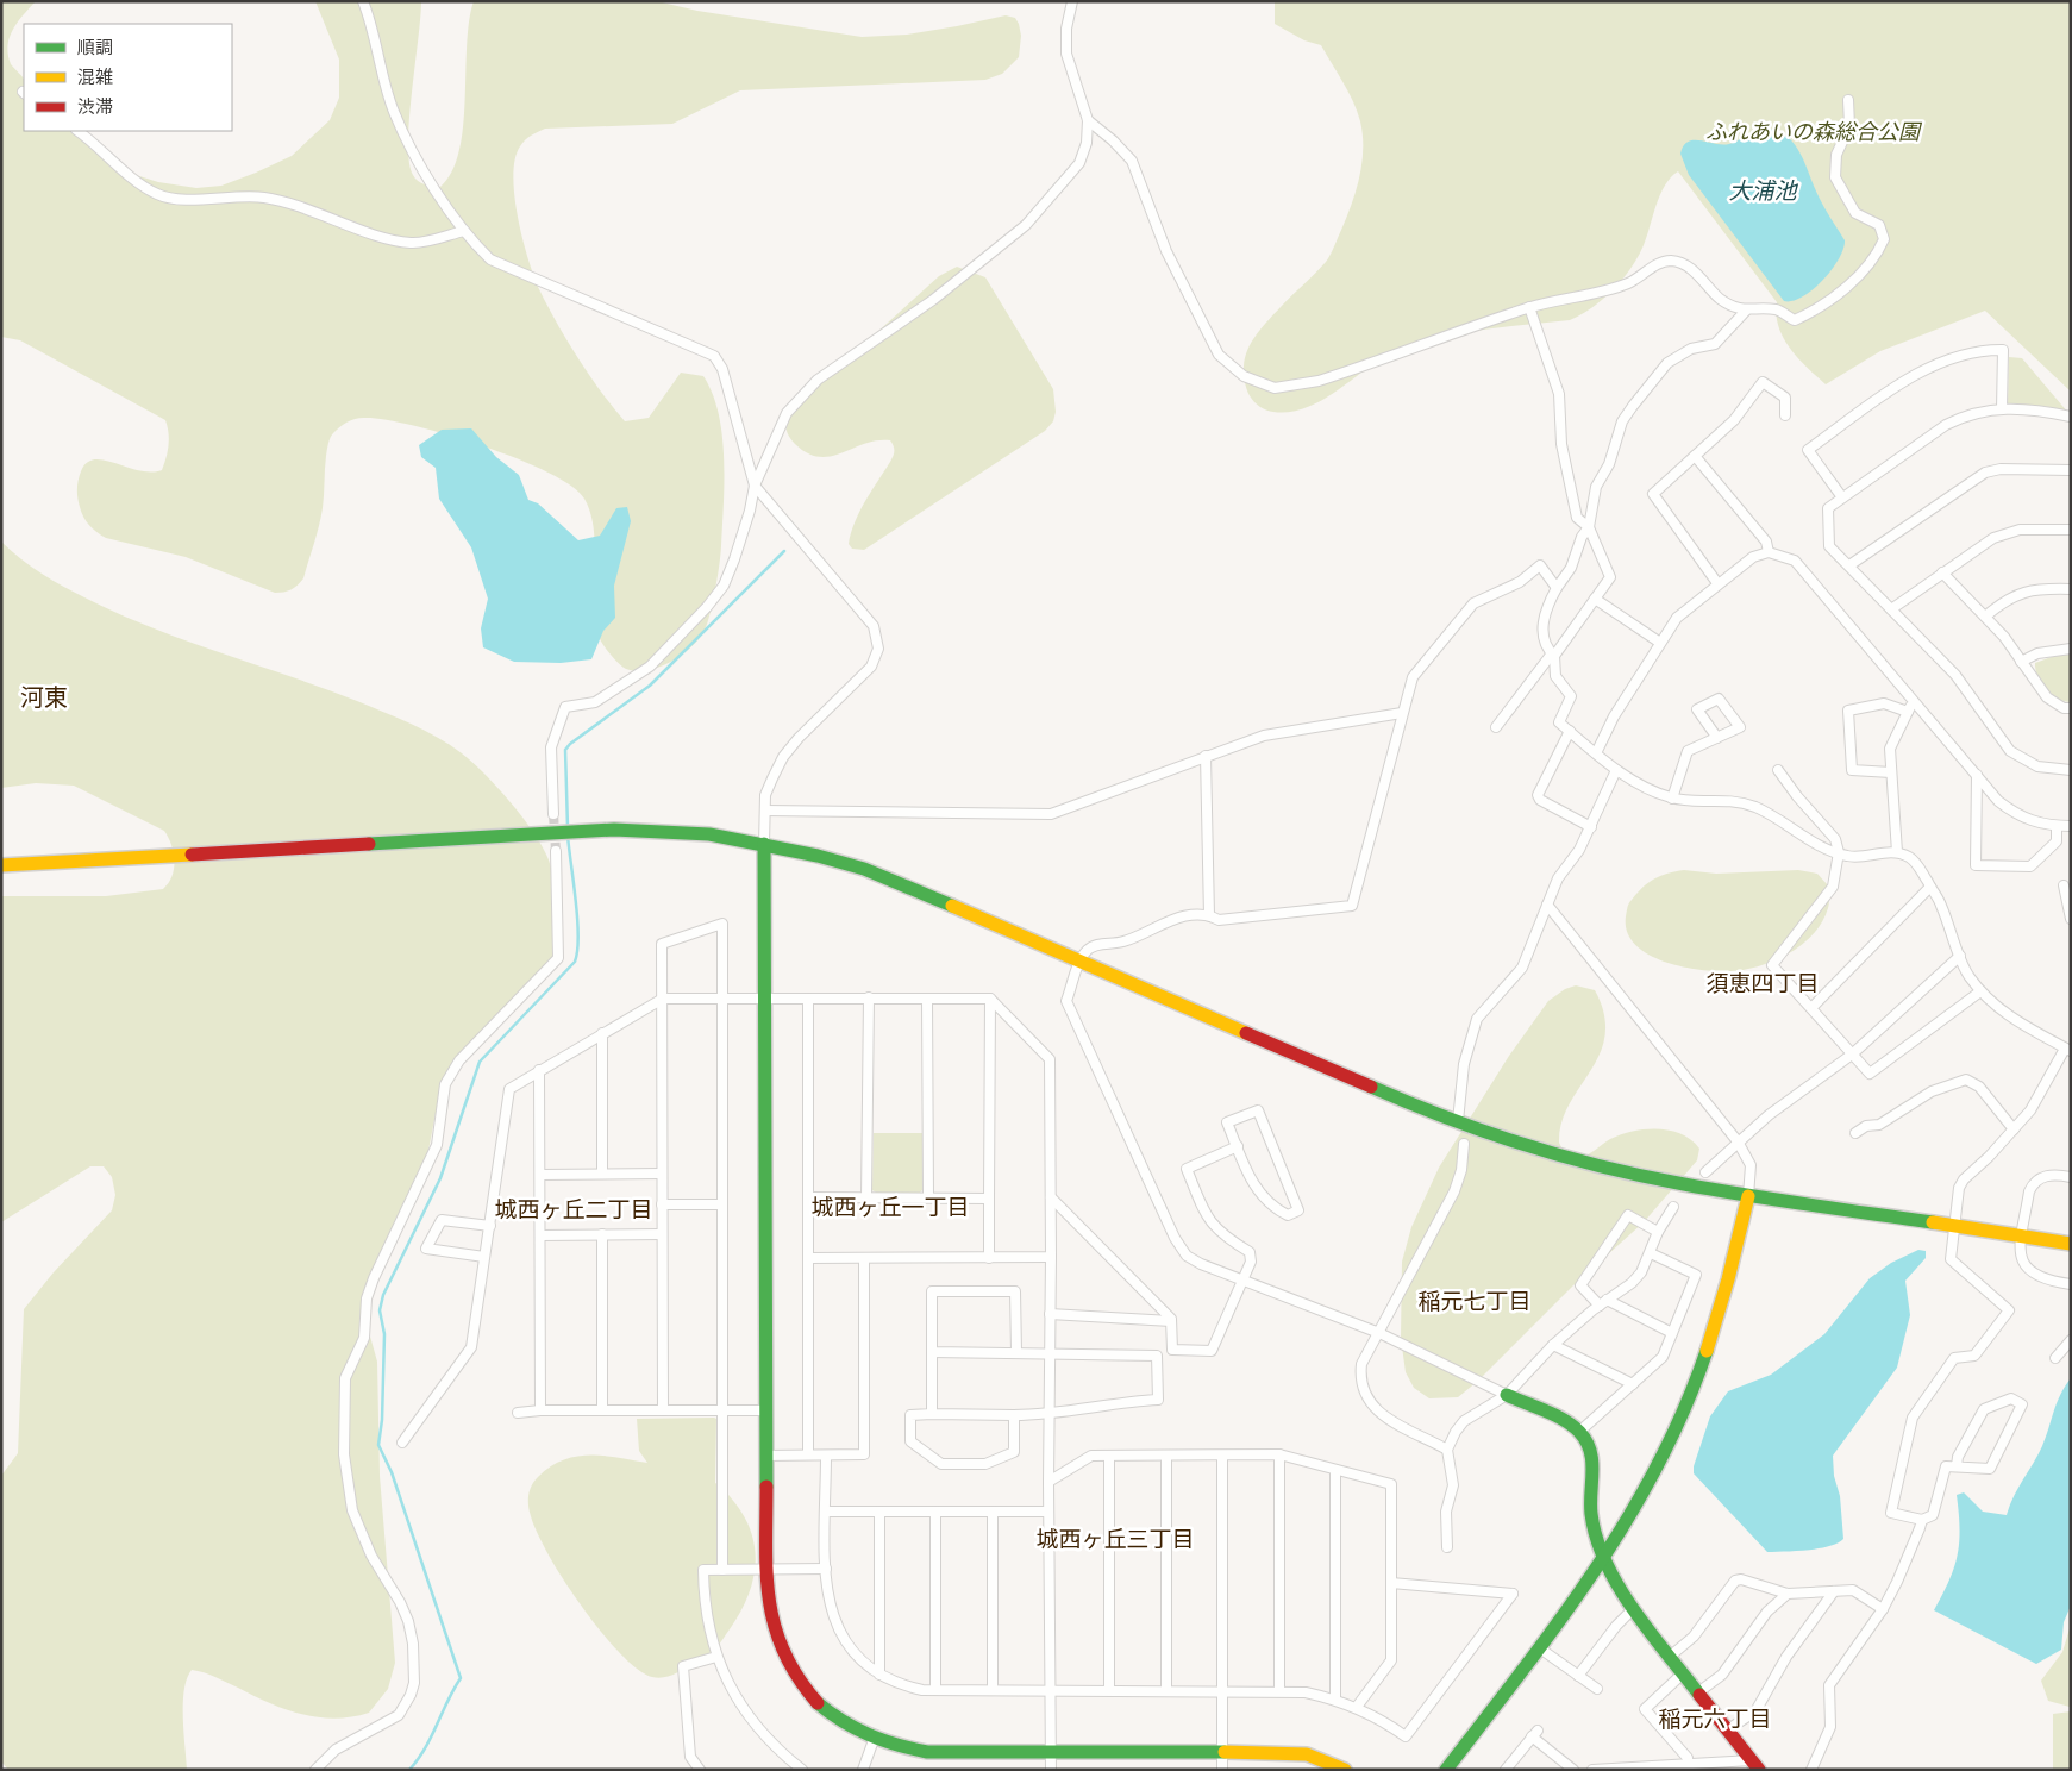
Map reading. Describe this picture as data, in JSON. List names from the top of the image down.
{
  "districts": [
    "河東",
    "須恵四丁目",
    "城西ヶ丘一丁目",
    "城西ヶ丘二丁目",
    "稲元七丁目",
    "城西ヶ丘三丁目",
    "稲元六丁目"
  ],
  "water": ["大浦池"],
  "parks": ["ふれあいの森総合公園"],
  "legend": ["順調", "混雑", "渋滞"]
}
